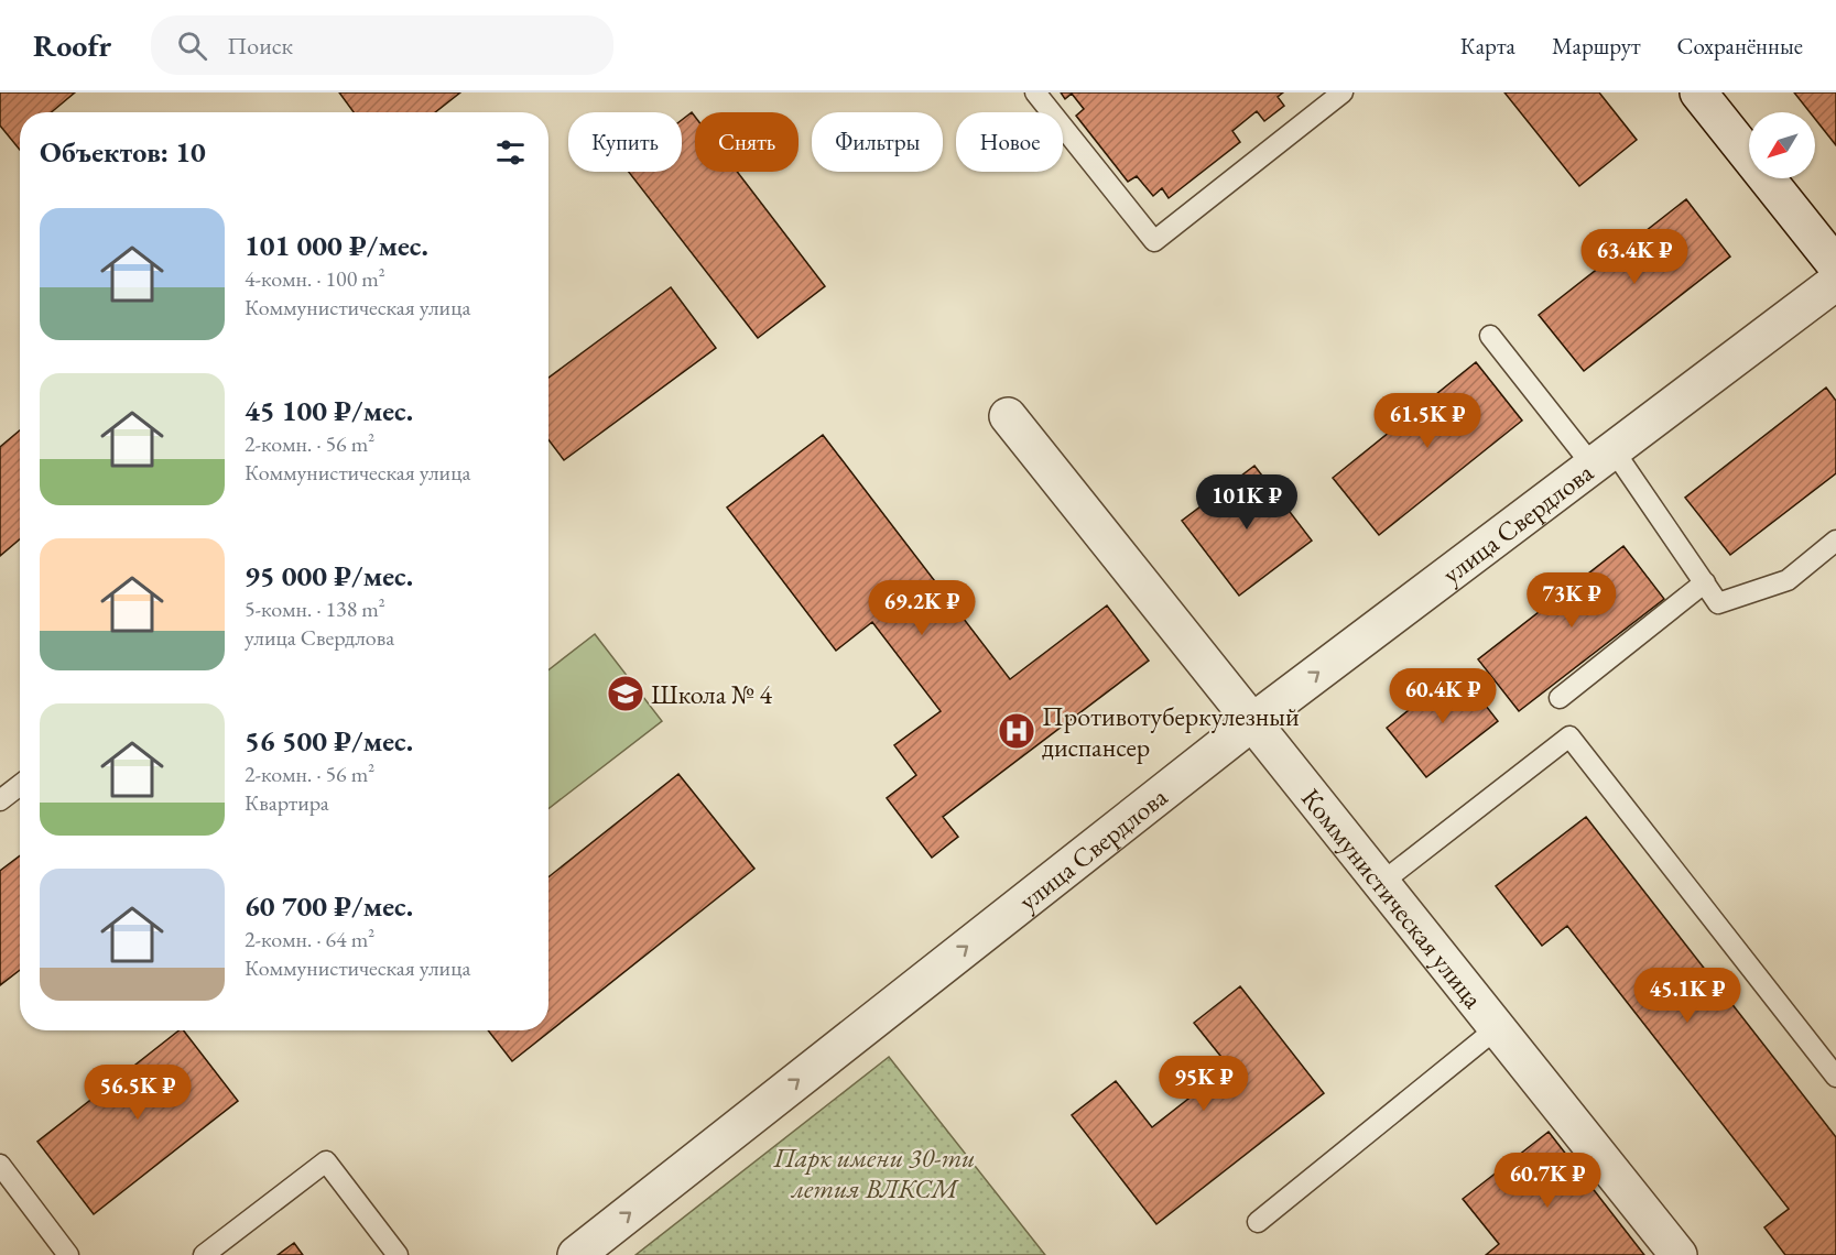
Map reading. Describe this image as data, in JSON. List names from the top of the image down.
{
  "streets": {
    "street": ["улица Свердлова", "Коммунистическая улица"]
  },
  "crossings": [
    ["улица Свердлова", "Коммунистическая улица"]
  ],
  "one_way": ["улица Свердлова"],
  "parks": ["Парк имени 30-ти летия ВЛКСМ"],
  "places": {
    "school or university": ["Школа № 4"],
    "hospital": ["Противотуберкулезный диспансер"]
  },
  "north": "bottom left",
  "page": {
    "header": "Roofr",
    "search": "Поиск",
    "nav": ["Карта", "Маршрут", "Сохранённые"],
    "chip": [
      "Купить",
      "Снять",
      "Фильтры",
      "Новое"
    ],
    "heading": "Объектов: 10",
    "list": [
      {
        "name": "101 000 ₽/мес.",
        "note": "4-комн. · 100 m² · Коммунистическая улица"
      },
      {
        "name": "45 100 ₽/мес.",
        "note": "2-комн. · 56 m² · Коммунистическая улица"
      },
      {
        "name": "95 000 ₽/мес.",
        "note": "5-комн. · 138 m² · улица Свердлова"
      },
      {
        "name": "56 500 ₽/мес.",
        "note": "2-комн. · 56 m² · Квартира"
      },
      {
        "name": "60 700 ₽/мес.",
        "note": "2-комн. · 64 m² · Коммунистическая улица"
      }
    ],
    "price": [
      "63.4K ₽",
      "61.5K ₽",
      "101K ₽",
      "73K ₽",
      "69.2K ₽",
      "60.4K ₽",
      "45.1K ₽",
      "95K ₽",
      "56.5K ₽",
      "60.7K ₽"
    ]
  }
}
